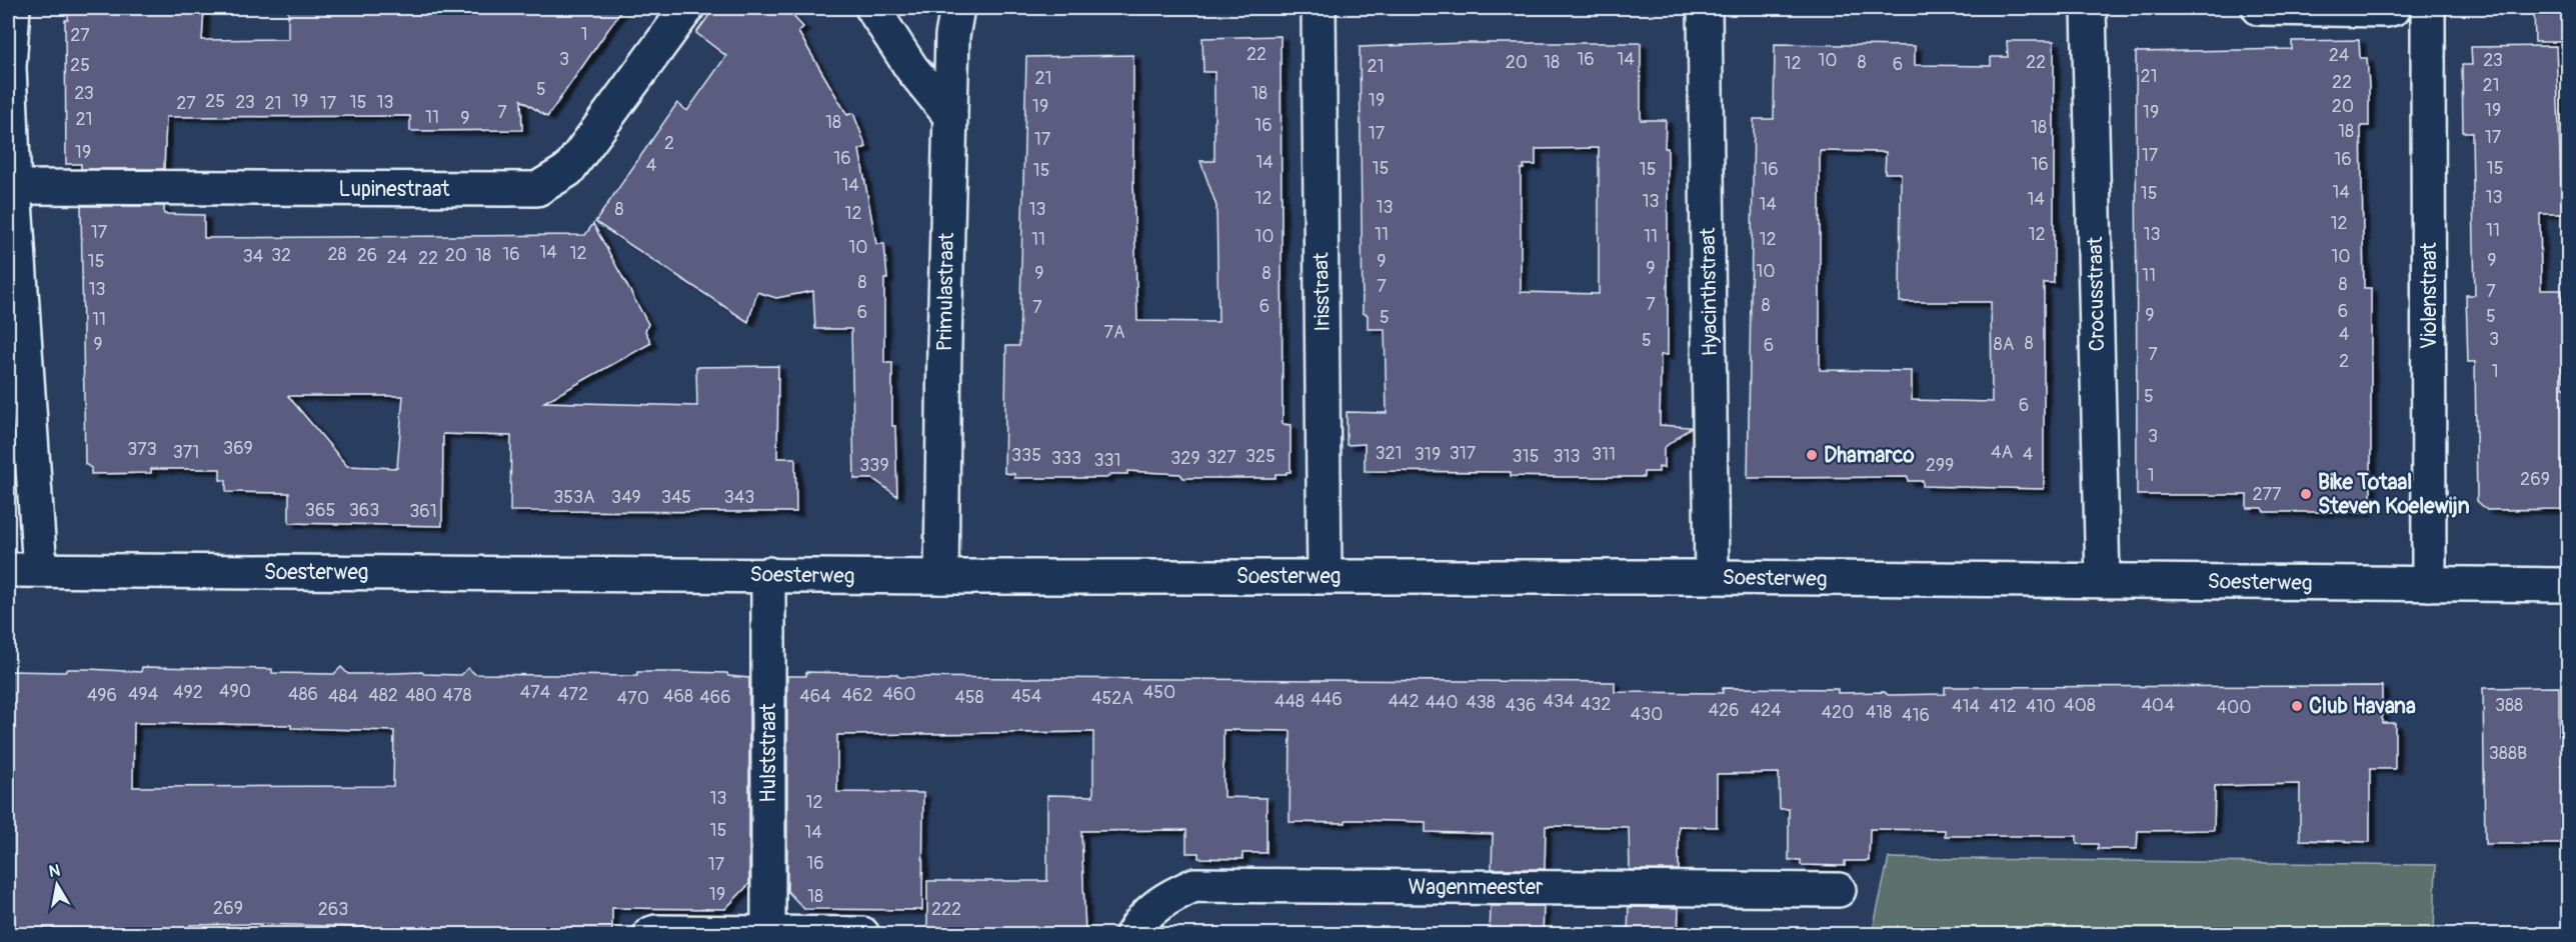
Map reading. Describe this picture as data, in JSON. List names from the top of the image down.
{
  "streets": {
    "street": [
      "Lupinestraat",
      "Primulastraat",
      "Irisstraat",
      "Hyacinthstraat",
      "Crocusstraat",
      "Violenstraat",
      "Soesterweg",
      "Hulststraat",
      "Wagenmeester"
    ]
  },
  "crossings": [
    ["Primulastraat", "Soesterweg"],
    ["Irisstraat", "Soesterweg"],
    ["Hyacinthstraat", "Soesterweg"],
    ["Crocusstraat", "Soesterweg"],
    ["Violenstraat", "Soesterweg"],
    ["Soesterweg", "Hulststraat"]
  ],
  "places": ["Dhamarco", "Bike Totaal Steven Koelewijn", "Club Havana"],
  "house_numbers": [
    "1",
    "27",
    "22",
    "24",
    "3",
    "16",
    "14",
    "10",
    "23",
    "20",
    "18",
    "8",
    "22",
    "12",
    "6",
    "25",
    "21",
    "21",
    "21",
    "22",
    "21",
    "5",
    "23",
    "18",
    "19",
    "25",
    "19",
    "23",
    "15",
    "13",
    "27",
    "21",
    "17",
    "19",
    "20",
    "19",
    "7",
    "19",
    "11",
    "9",
    "21",
    "18",
    "16",
    "18",
    "18",
    "17",
    "17",
    "17",
    "2",
    "19",
    "17",
    "16",
    "16",
    "14",
    "16",
    "4",
    "15",
    "15",
    "15",
    "16",
    "15",
    "14",
    "14",
    "15",
    "13",
    "12",
    "14",
    "13",
    "14",
    "13",
    "8",
    "13",
    "12",
    "12",
    "11",
    "17",
    "11",
    "12",
    "13",
    "10",
    "11",
    "11",
    "12",
    "10",
    "14",
    "12",
    "28",
    "16",
    "32",
    "26",
    "20",
    "18",
    "34",
    "10",
    "24",
    "22",
    "9",
    "15",
    "9",
    "9",
    "10",
    "9",
    "8",
    "11",
    "8",
    "8",
    "7",
    "13",
    "7",
    "7",
    "8",
    "6",
    "7",
    "6",
    "6",
    "9",
    "5",
    "5",
    "11",
    "7A",
    "4",
    "3",
    "5",
    "8",
    "9",
    "8A",
    "6",
    "7",
    "2",
    "1",
    "5",
    "6",
    "3",
    "369",
    "373",
    "371",
    "4A",
    "321",
    "317",
    "319",
    "311",
    "4",
    "335",
    "325",
    "315",
    "313",
    "327",
    "333",
    "329",
    "331",
    "339",
    "299",
    "1",
    "269",
    "277",
    "353A",
    "349",
    "345",
    "343",
    "365",
    "363",
    "361",
    "490",
    "492",
    "474",
    "450",
    "494",
    "486",
    "472",
    "460",
    "496",
    "482",
    "480",
    "478",
    "462",
    "484",
    "468",
    "464",
    "454",
    "466",
    "458",
    "470",
    "452A",
    "446",
    "448",
    "442",
    "434",
    "440",
    "438",
    "432",
    "436",
    "408",
    "404",
    "388",
    "414",
    "412",
    "410",
    "400",
    "426",
    "424",
    "420",
    "418",
    "430",
    "416",
    "388B",
    "13",
    "12",
    "15",
    "14",
    "16",
    "17",
    "19",
    "18",
    "269",
    "263",
    "222"
  ],
  "north": "top"
}
